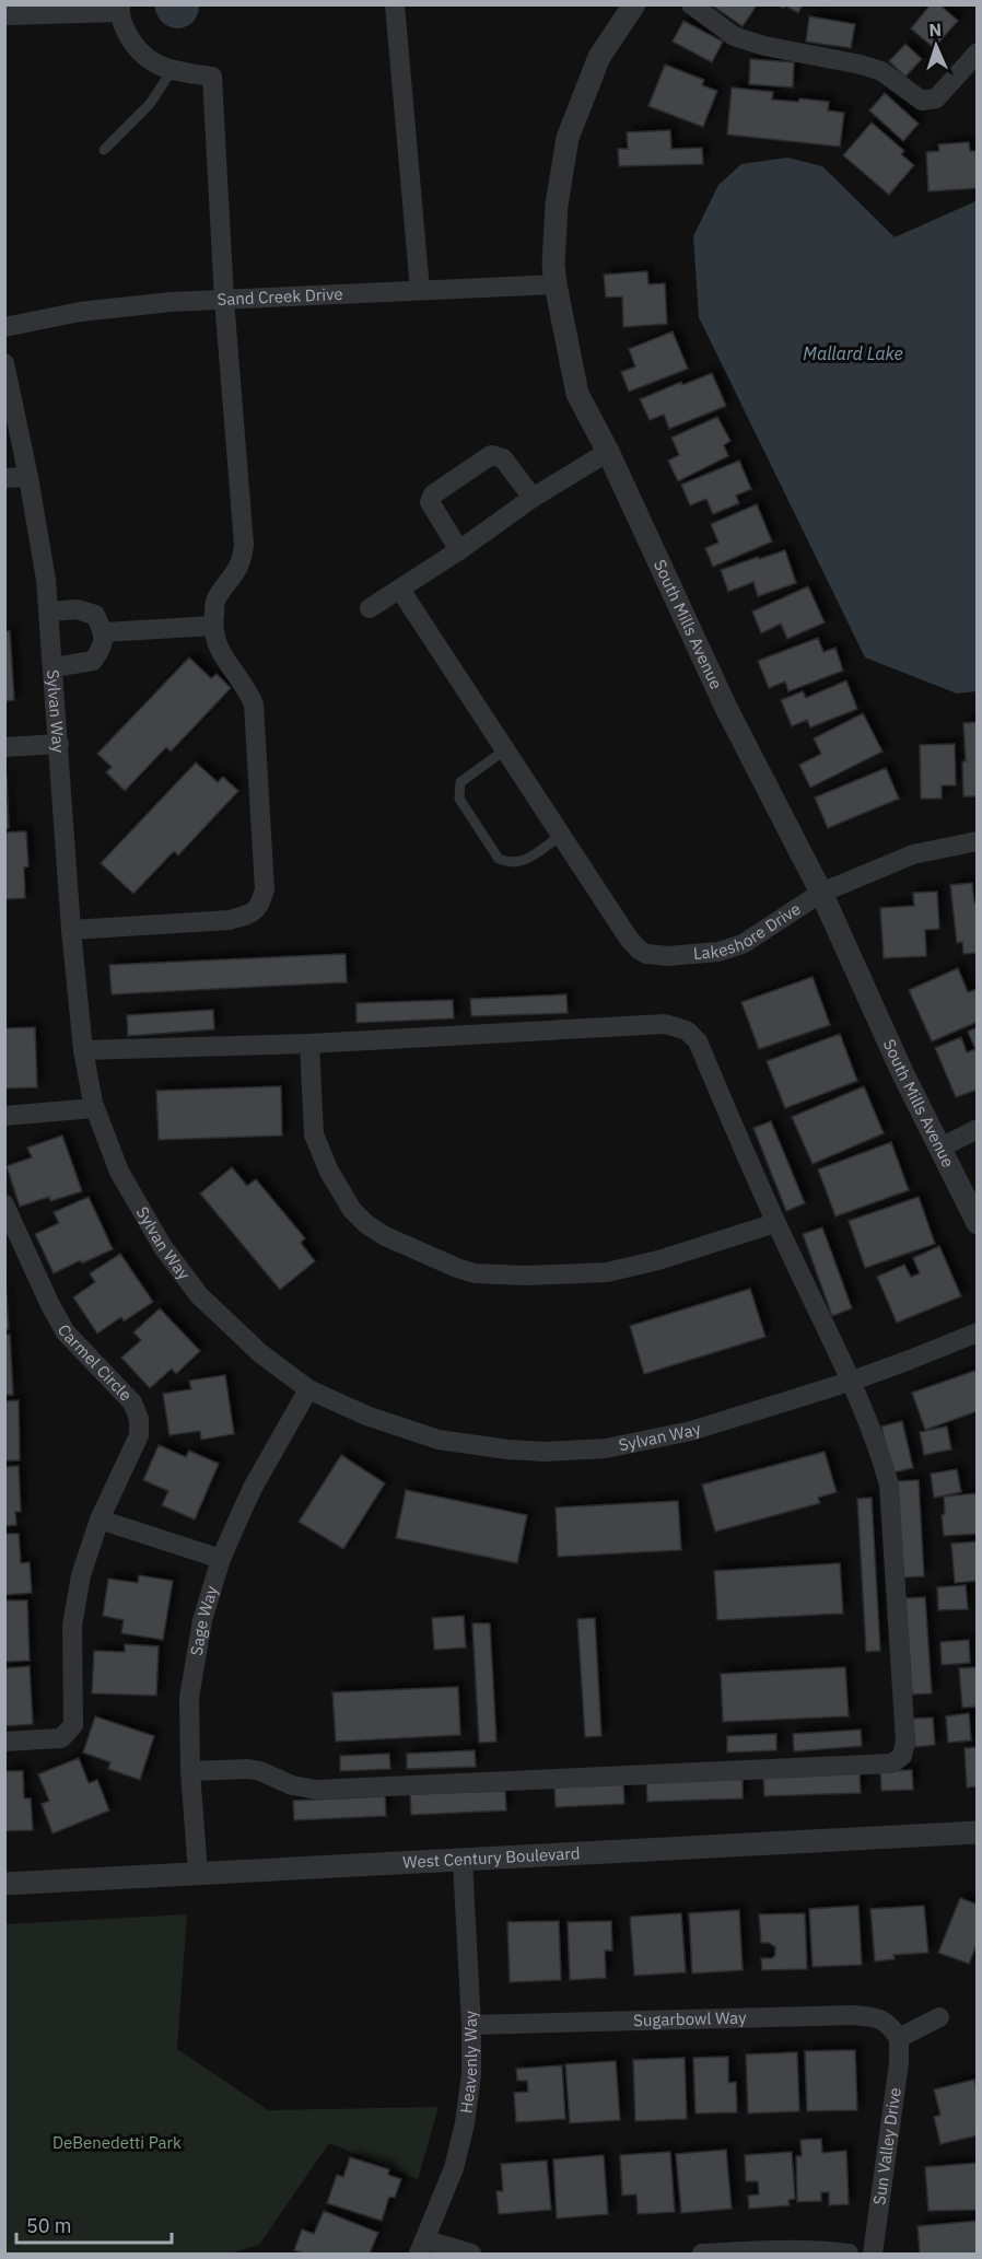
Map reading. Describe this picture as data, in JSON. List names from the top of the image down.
{
  "streets": {
    "street": [
      "Sand Creek Drive",
      "South Mills Avenue",
      "Sylvan Way",
      "Lakeshore Drive",
      "Carmel Circle",
      "Sage Way",
      "West Century Boulevard",
      "Sugarbowl Way",
      "Heavenly Way",
      "Sun Valley Drive"
    ]
  },
  "crossings": [
    ["Sand Creek Drive", "South Mills Avenue"],
    ["South Mills Avenue", "Lakeshore Drive"],
    ["Sylvan Way", "Sage Way"],
    ["Sage Way", "West Century Boulevard"],
    ["West Century Boulevard", "Heavenly Way"],
    ["Sugarbowl Way", "Heavenly Way"],
    ["Sugarbowl Way", "Sun Valley Drive"]
  ],
  "water": ["Mallard Lake"],
  "parks": ["DeBenedetti Park"],
  "scale_bar": "50 m",
  "north": "top"
}
